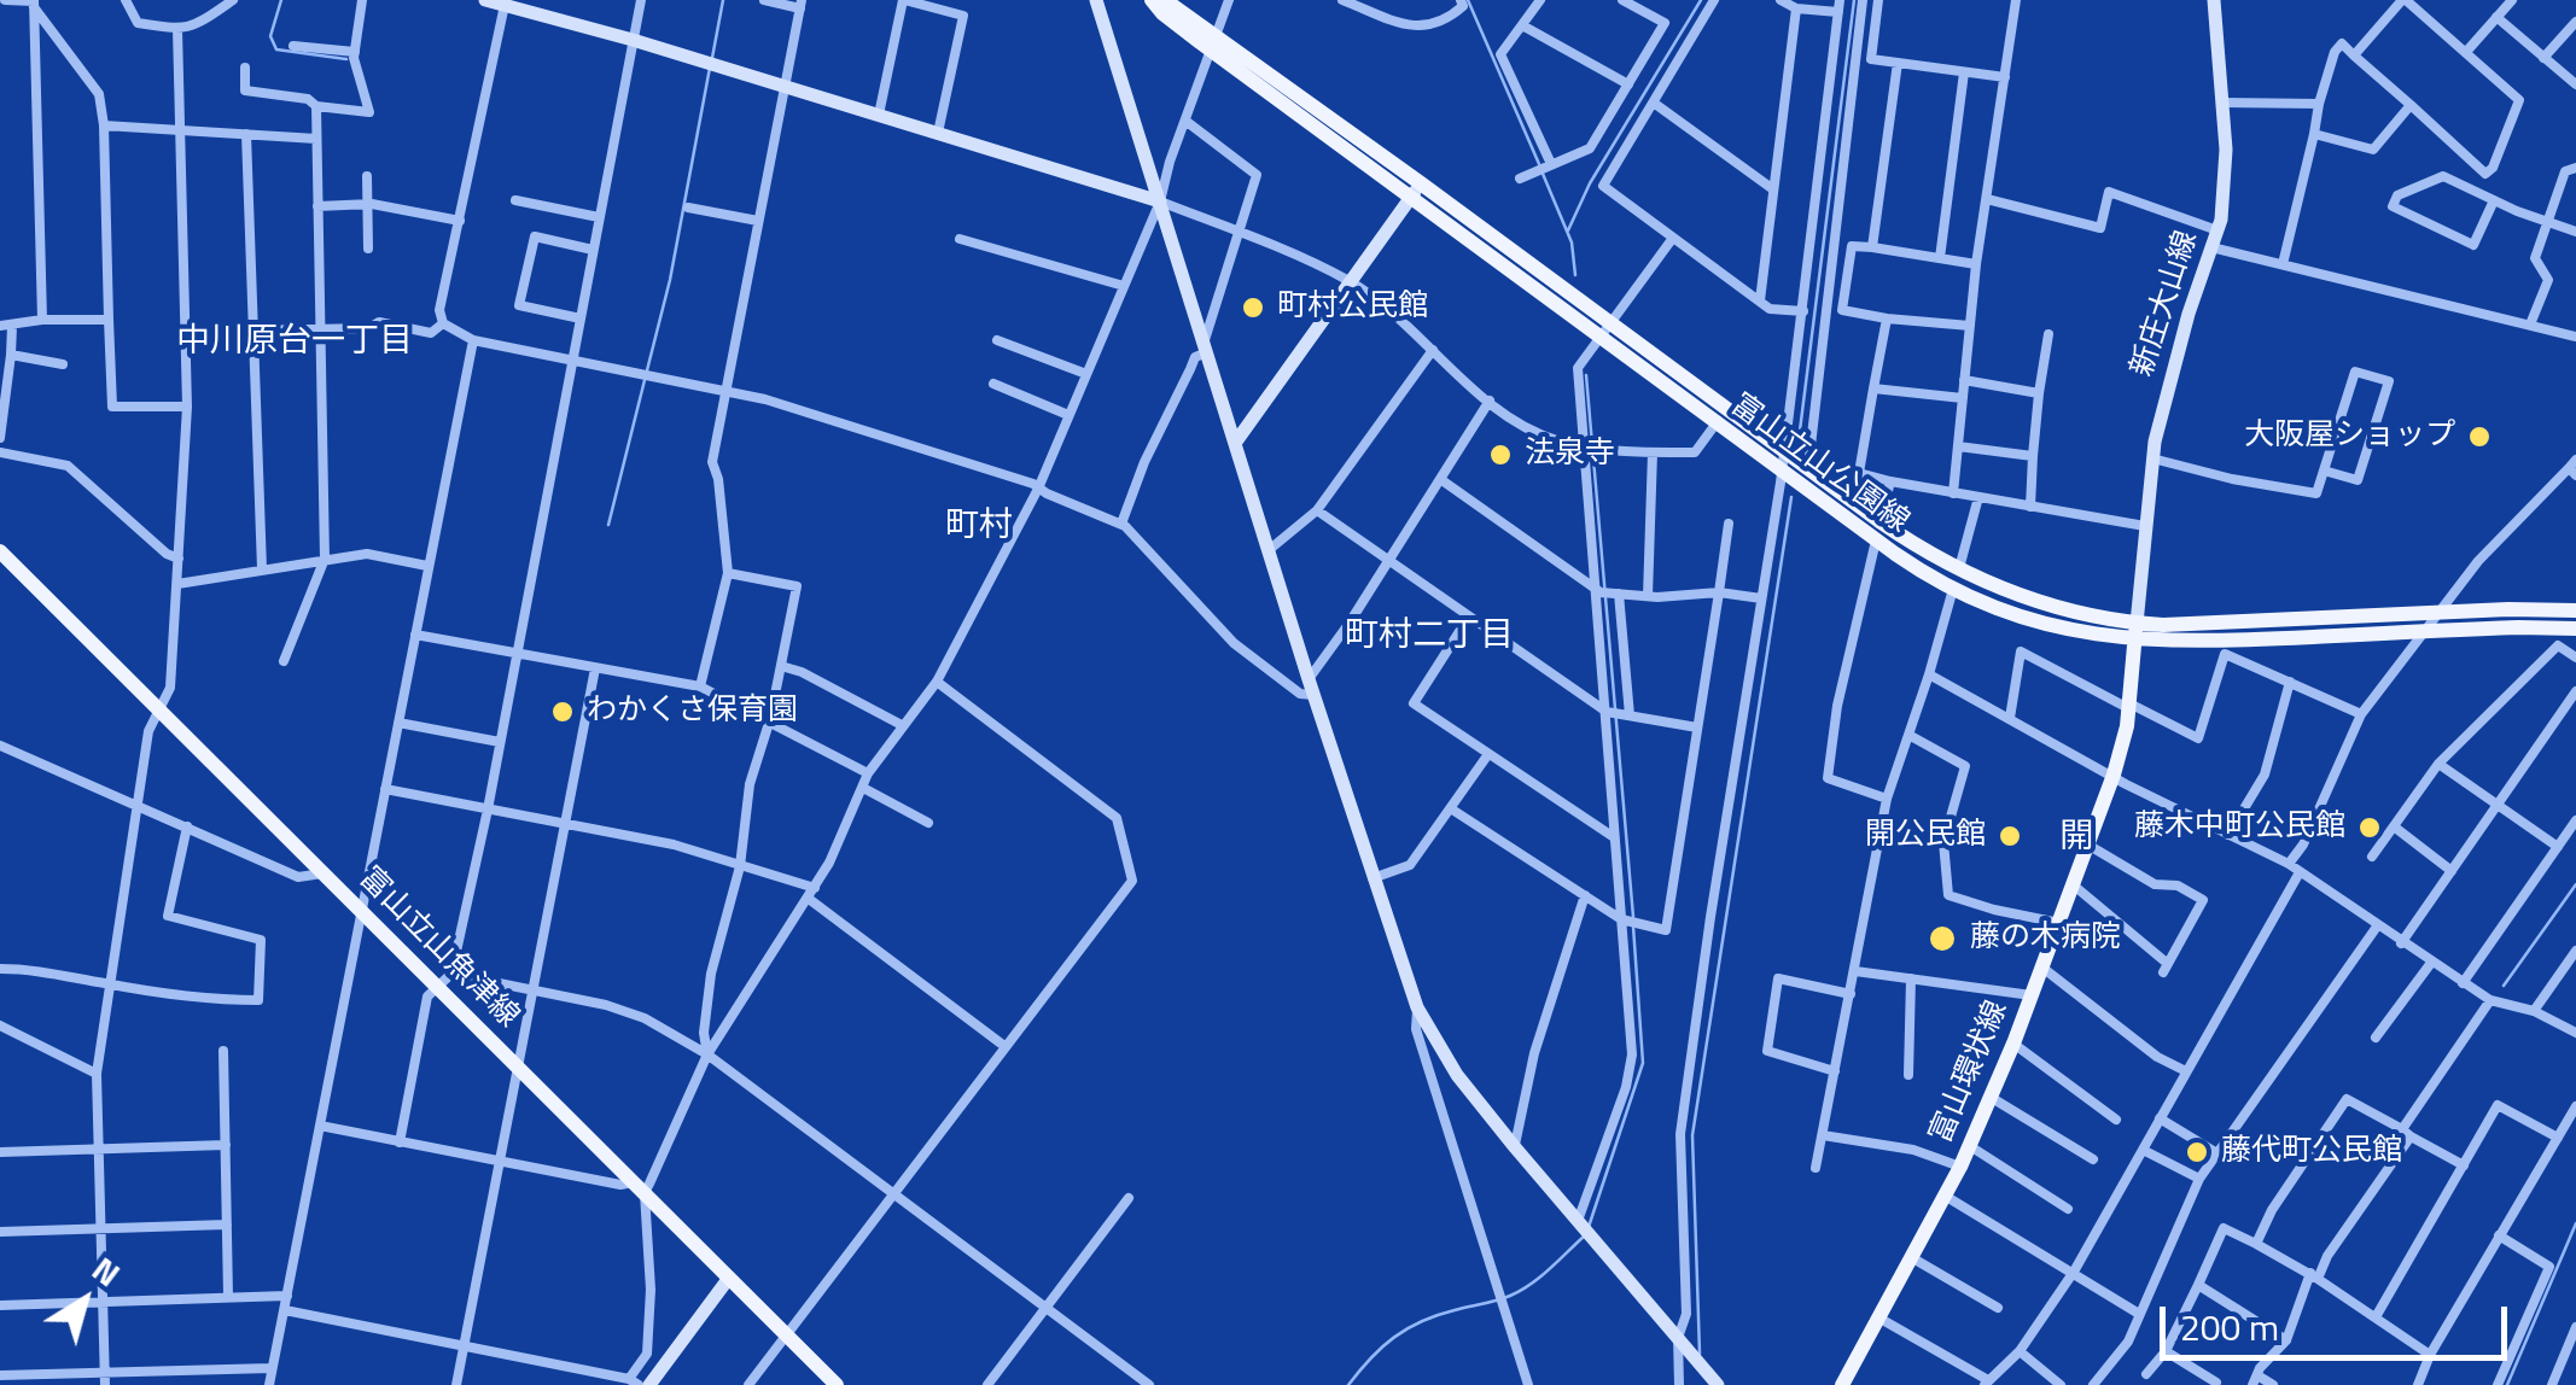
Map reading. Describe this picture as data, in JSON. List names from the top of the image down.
{
  "streets": {
    "main road": ["富山立山公園線", "富山立山魚津線", "富山環状線"],
    "street": ["新庄大山線"]
  },
  "crossings": [
    ["新庄大山線", "富山立山公園線"],
    ["新庄大山線", "富山環状線"],
    ["富山立山公園線", "富山環状線"]
  ],
  "districts": [
    "中川原台一丁目",
    "町村",
    "町村二丁目",
    "開"
  ],
  "places": [
    "町村公民館",
    "大阪屋ショップ",
    "法泉寺",
    "わかくさ保育園",
    "藤木中町公民館",
    "開公民館",
    "藤の木病院",
    "藤代町公民館"
  ],
  "scale_bar": "200 m",
  "north": "top right"
}
